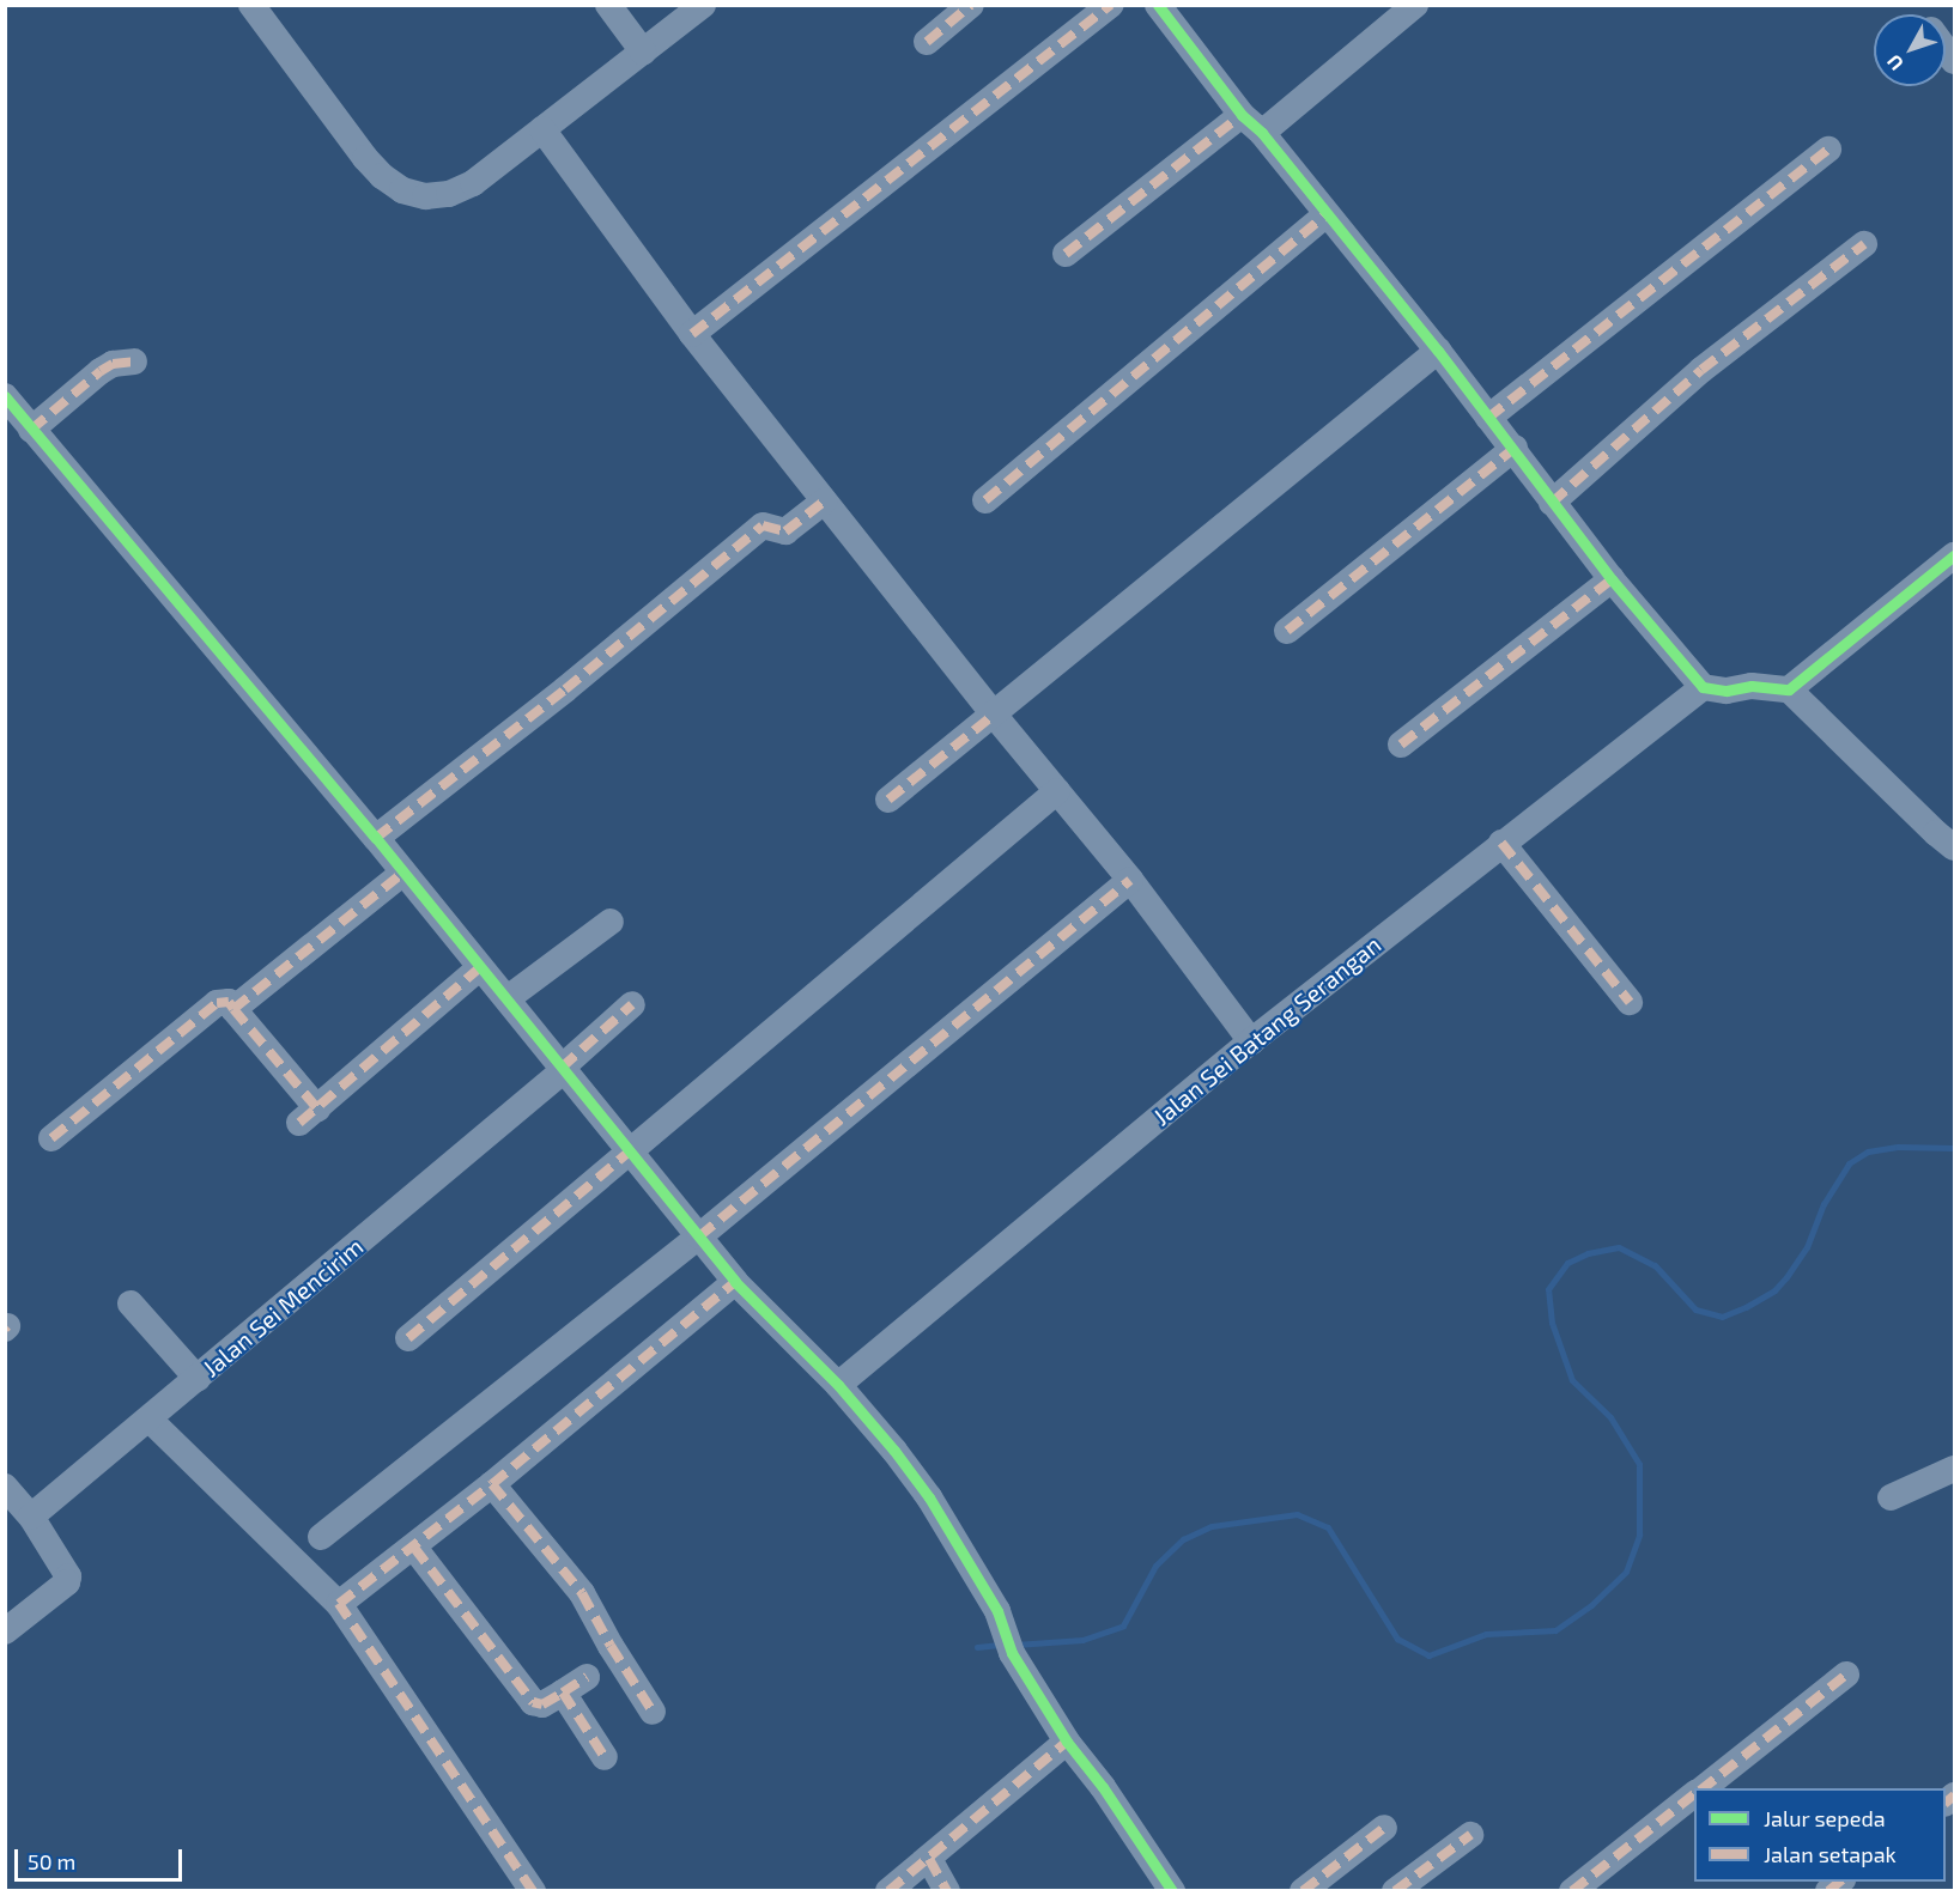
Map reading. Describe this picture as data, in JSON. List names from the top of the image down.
{
  "streets": {
    "street": ["Jalan Sei Batang Serangan", "Jalan Sei Mencirim"]
  },
  "legend": ["Jalur sepeda", "Jalan setapak"],
  "scale_bar": "50 m",
  "north": "bottom left"
}
